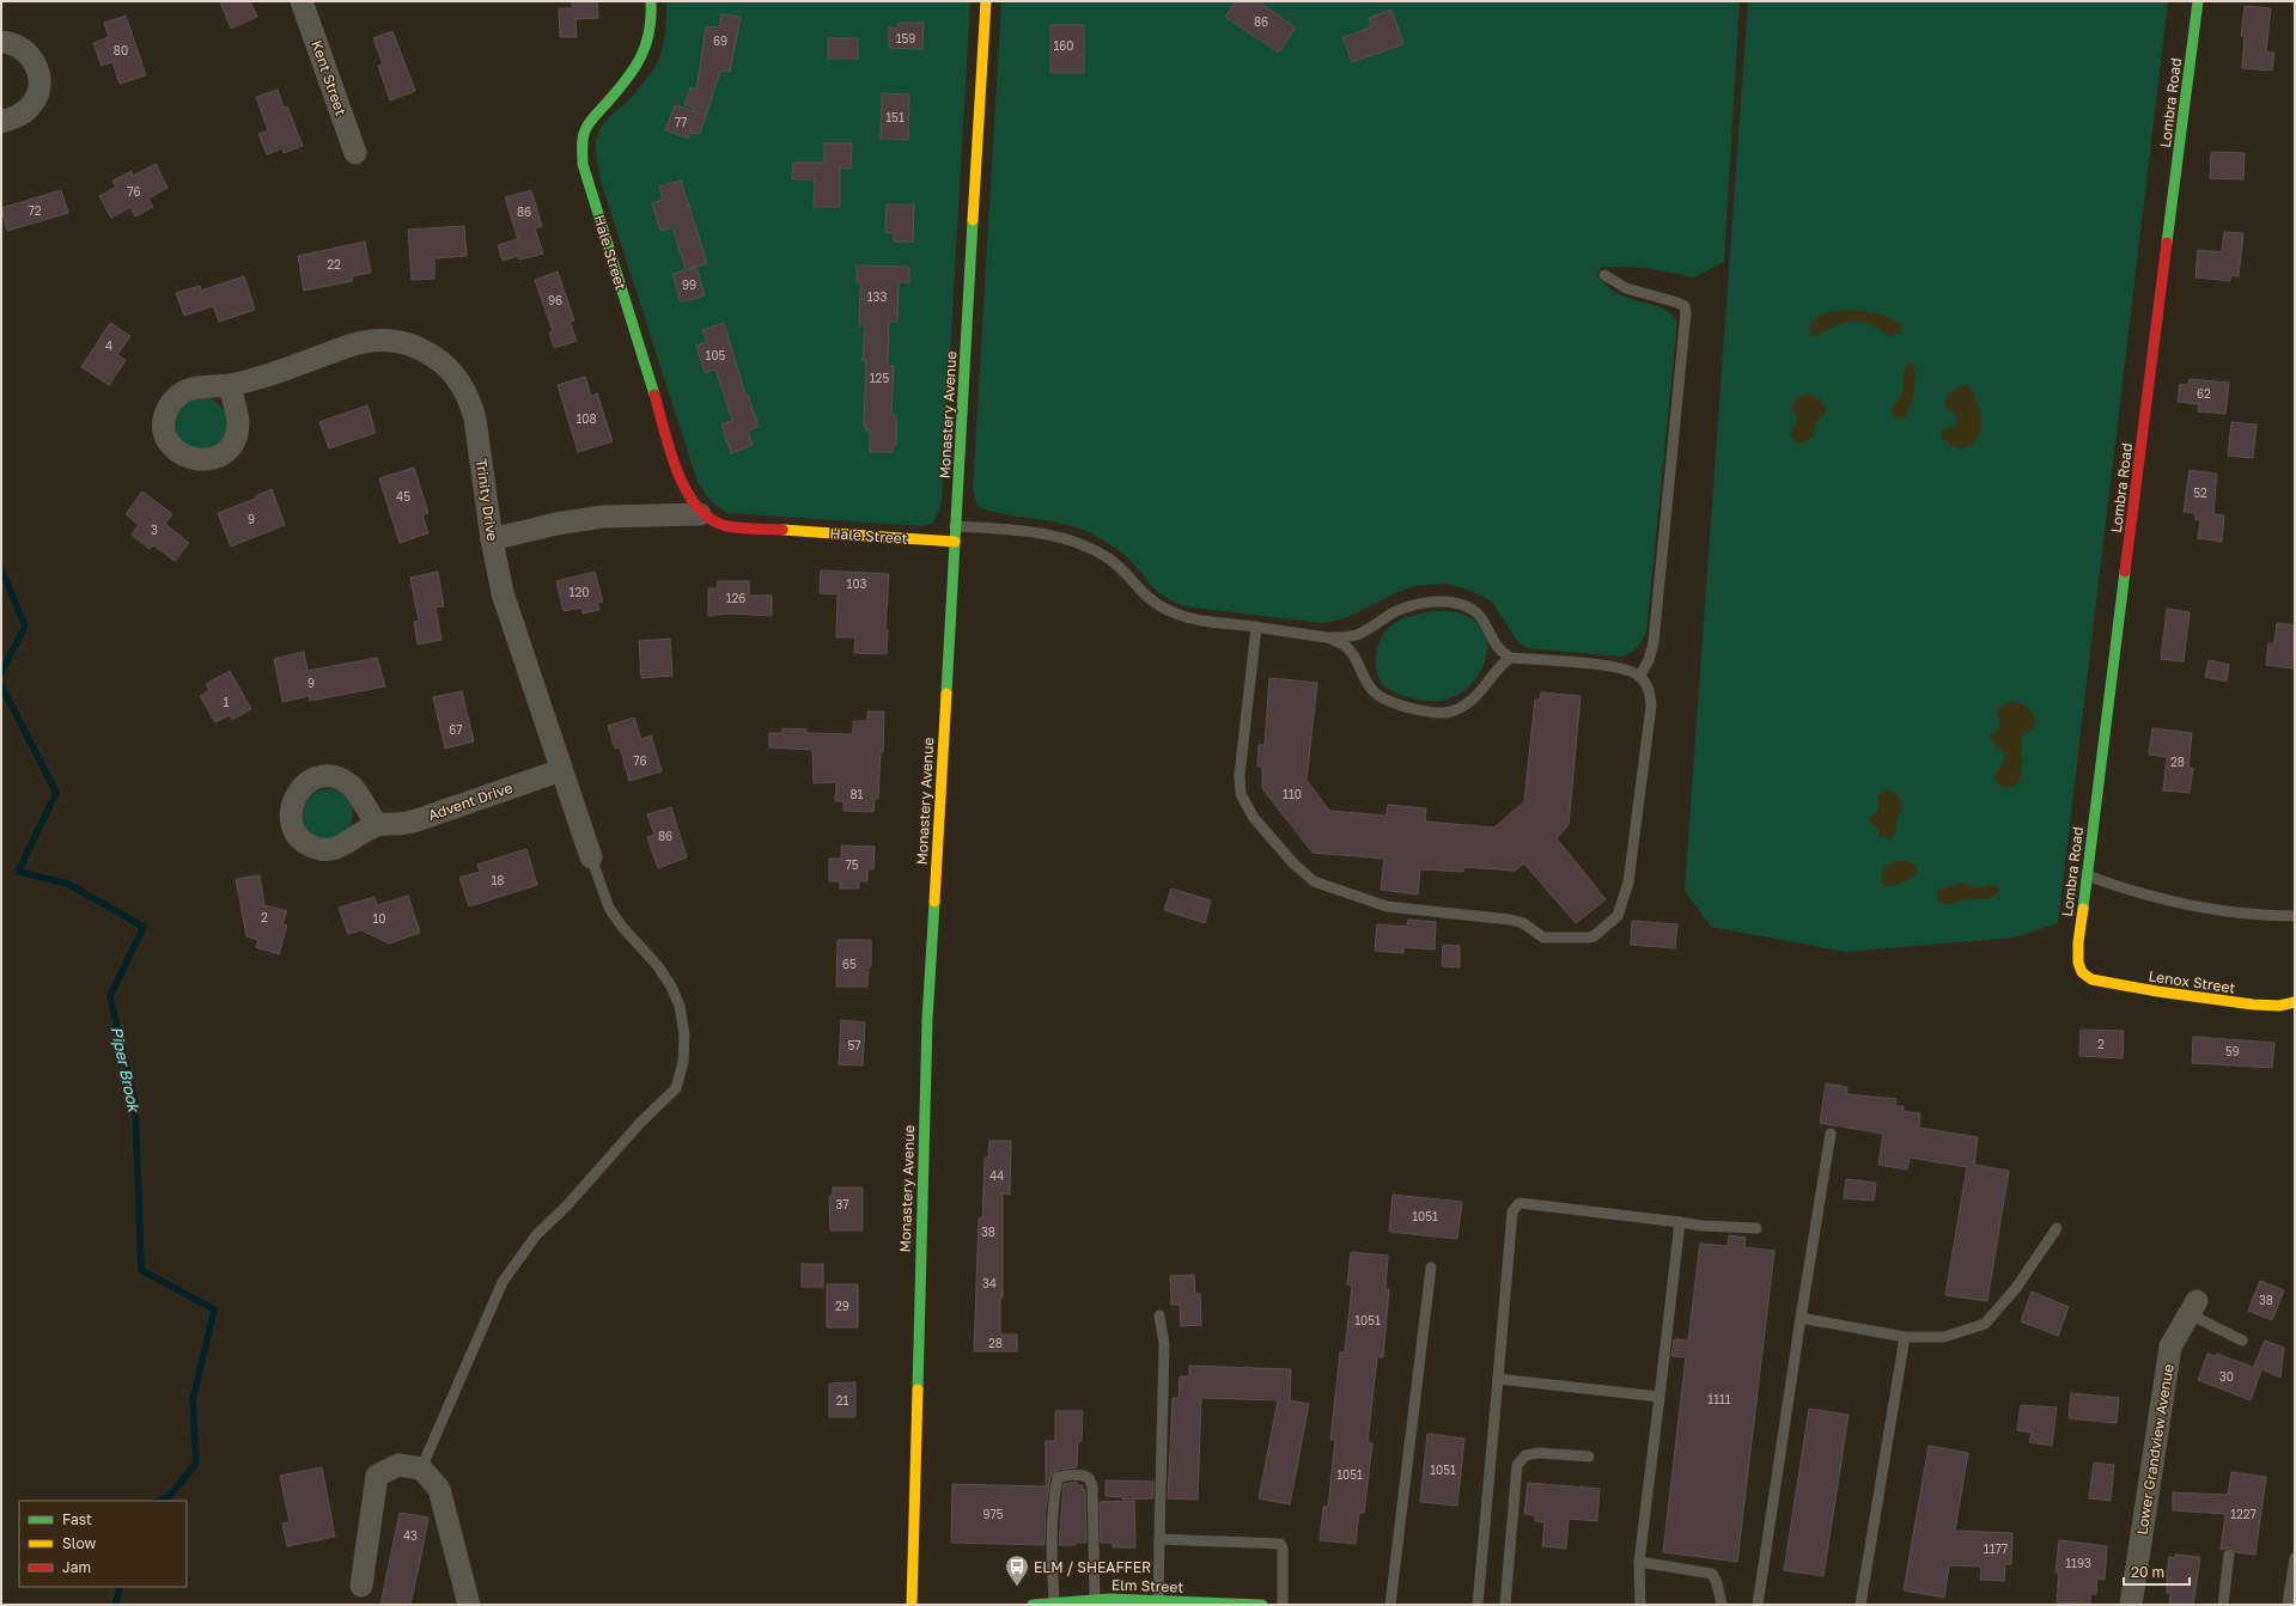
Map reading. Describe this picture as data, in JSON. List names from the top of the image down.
{
  "streets": {
    "street": [
      "Kent Street",
      "Lombra Road",
      "Hale Street",
      "Monastery Avenue",
      "Trinity Drive",
      "Advent Drive",
      "Lenox Street",
      "Lower Grandview Avenue",
      "Elm Street"
    ]
  },
  "crossings": [
    ["Lombra Road", "Lenox Street"],
    ["Hale Street", "Monastery Avenue"],
    ["Hale Street", "Trinity Drive"],
    ["Trinity Drive", "Advent Drive"]
  ],
  "water": ["Piper Brook"],
  "places": {
    "bus stop": ["ELM / SHEAFFER"]
  },
  "house_numbers": [
    "86",
    "159",
    "69",
    "160",
    "80",
    "151",
    "77",
    "76",
    "72",
    "86",
    "22",
    "99",
    "133",
    "96",
    "4",
    "105",
    "125",
    "62",
    "108",
    "52",
    "45",
    "9",
    "3",
    "103",
    "120",
    "126",
    "9",
    "1",
    "67",
    "76",
    "28",
    "81",
    "110",
    "86",
    "75",
    "18",
    "2",
    "10",
    "65",
    "2",
    "57",
    "59",
    "44",
    "37",
    "1051",
    "38",
    "34",
    "38",
    "29",
    "1051",
    "28",
    "30",
    "1111",
    "21",
    "1051",
    "1051",
    "975",
    "1227",
    "43",
    "1177",
    "1193"
  ],
  "legend": ["Fast", "Slow", "Jam"],
  "scale_bar": "20 m"
}
